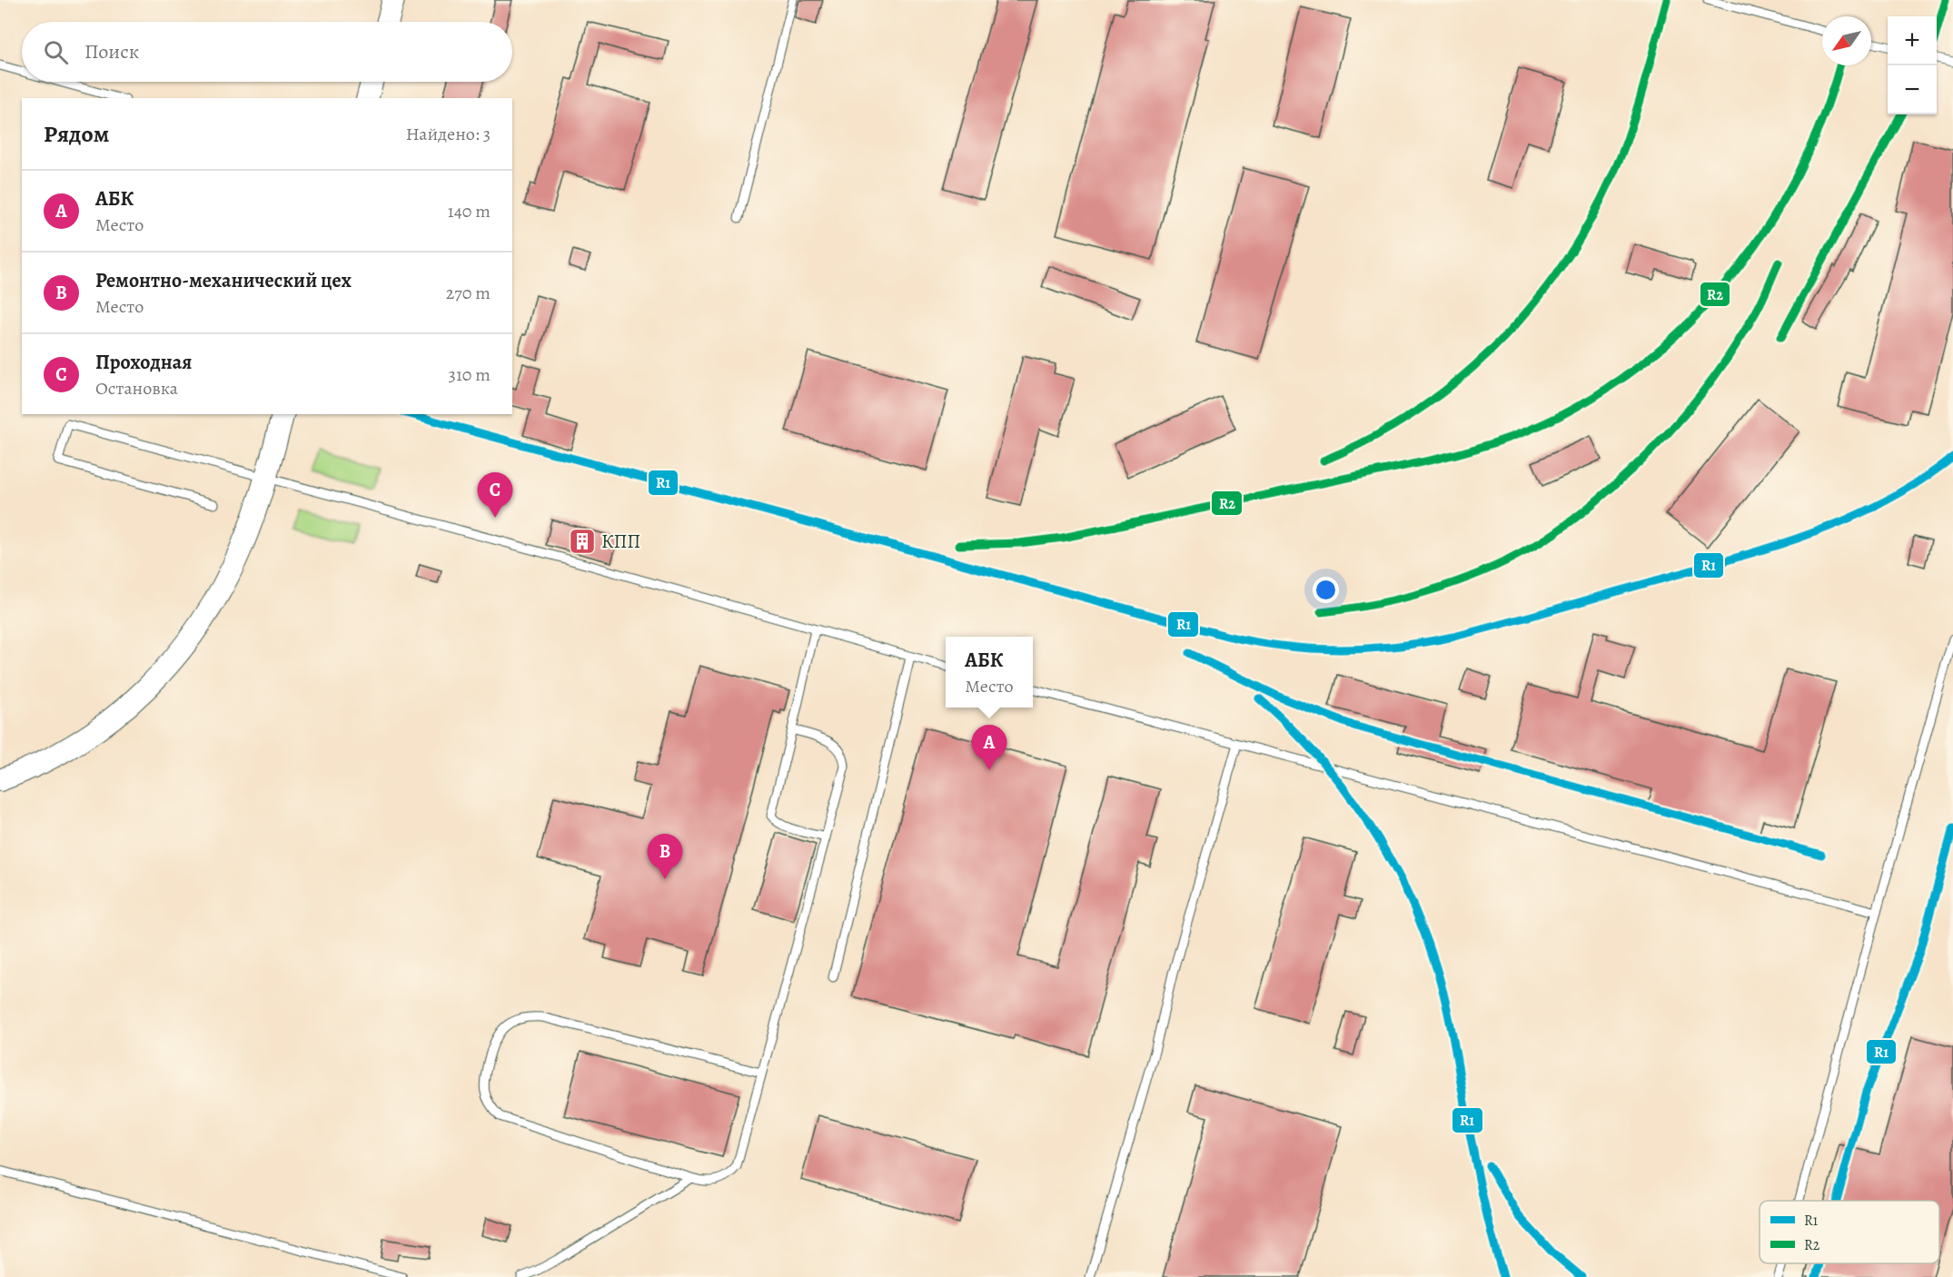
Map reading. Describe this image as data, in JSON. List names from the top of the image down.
{
  "places": {
    "building": ["КПП"]
  },
  "lines": ["transit line R2", "transit line R1"],
  "legend": ["R1", "R2"],
  "north": "bottom left",
  "page": {
    "map_buttons": ["+", "−"],
    "search": "Поиск",
    "heading": ["Рядом", "Найдено: 3"],
    "list": [
      {
        "mark": "A",
        "name": "АБК",
        "note": "Место",
        "value": "140 m"
      },
      {
        "mark": "B",
        "name": "Ремонтно-механический цех",
        "note": "Место",
        "value": "270 m"
      },
      {
        "mark": "C",
        "name": "Проходная",
        "note": "Остановка",
        "value": "310 m"
      }
    ],
    "pins": ["C", "A", "B"],
    "popup": ["АБК", "Место"]
  }
}
